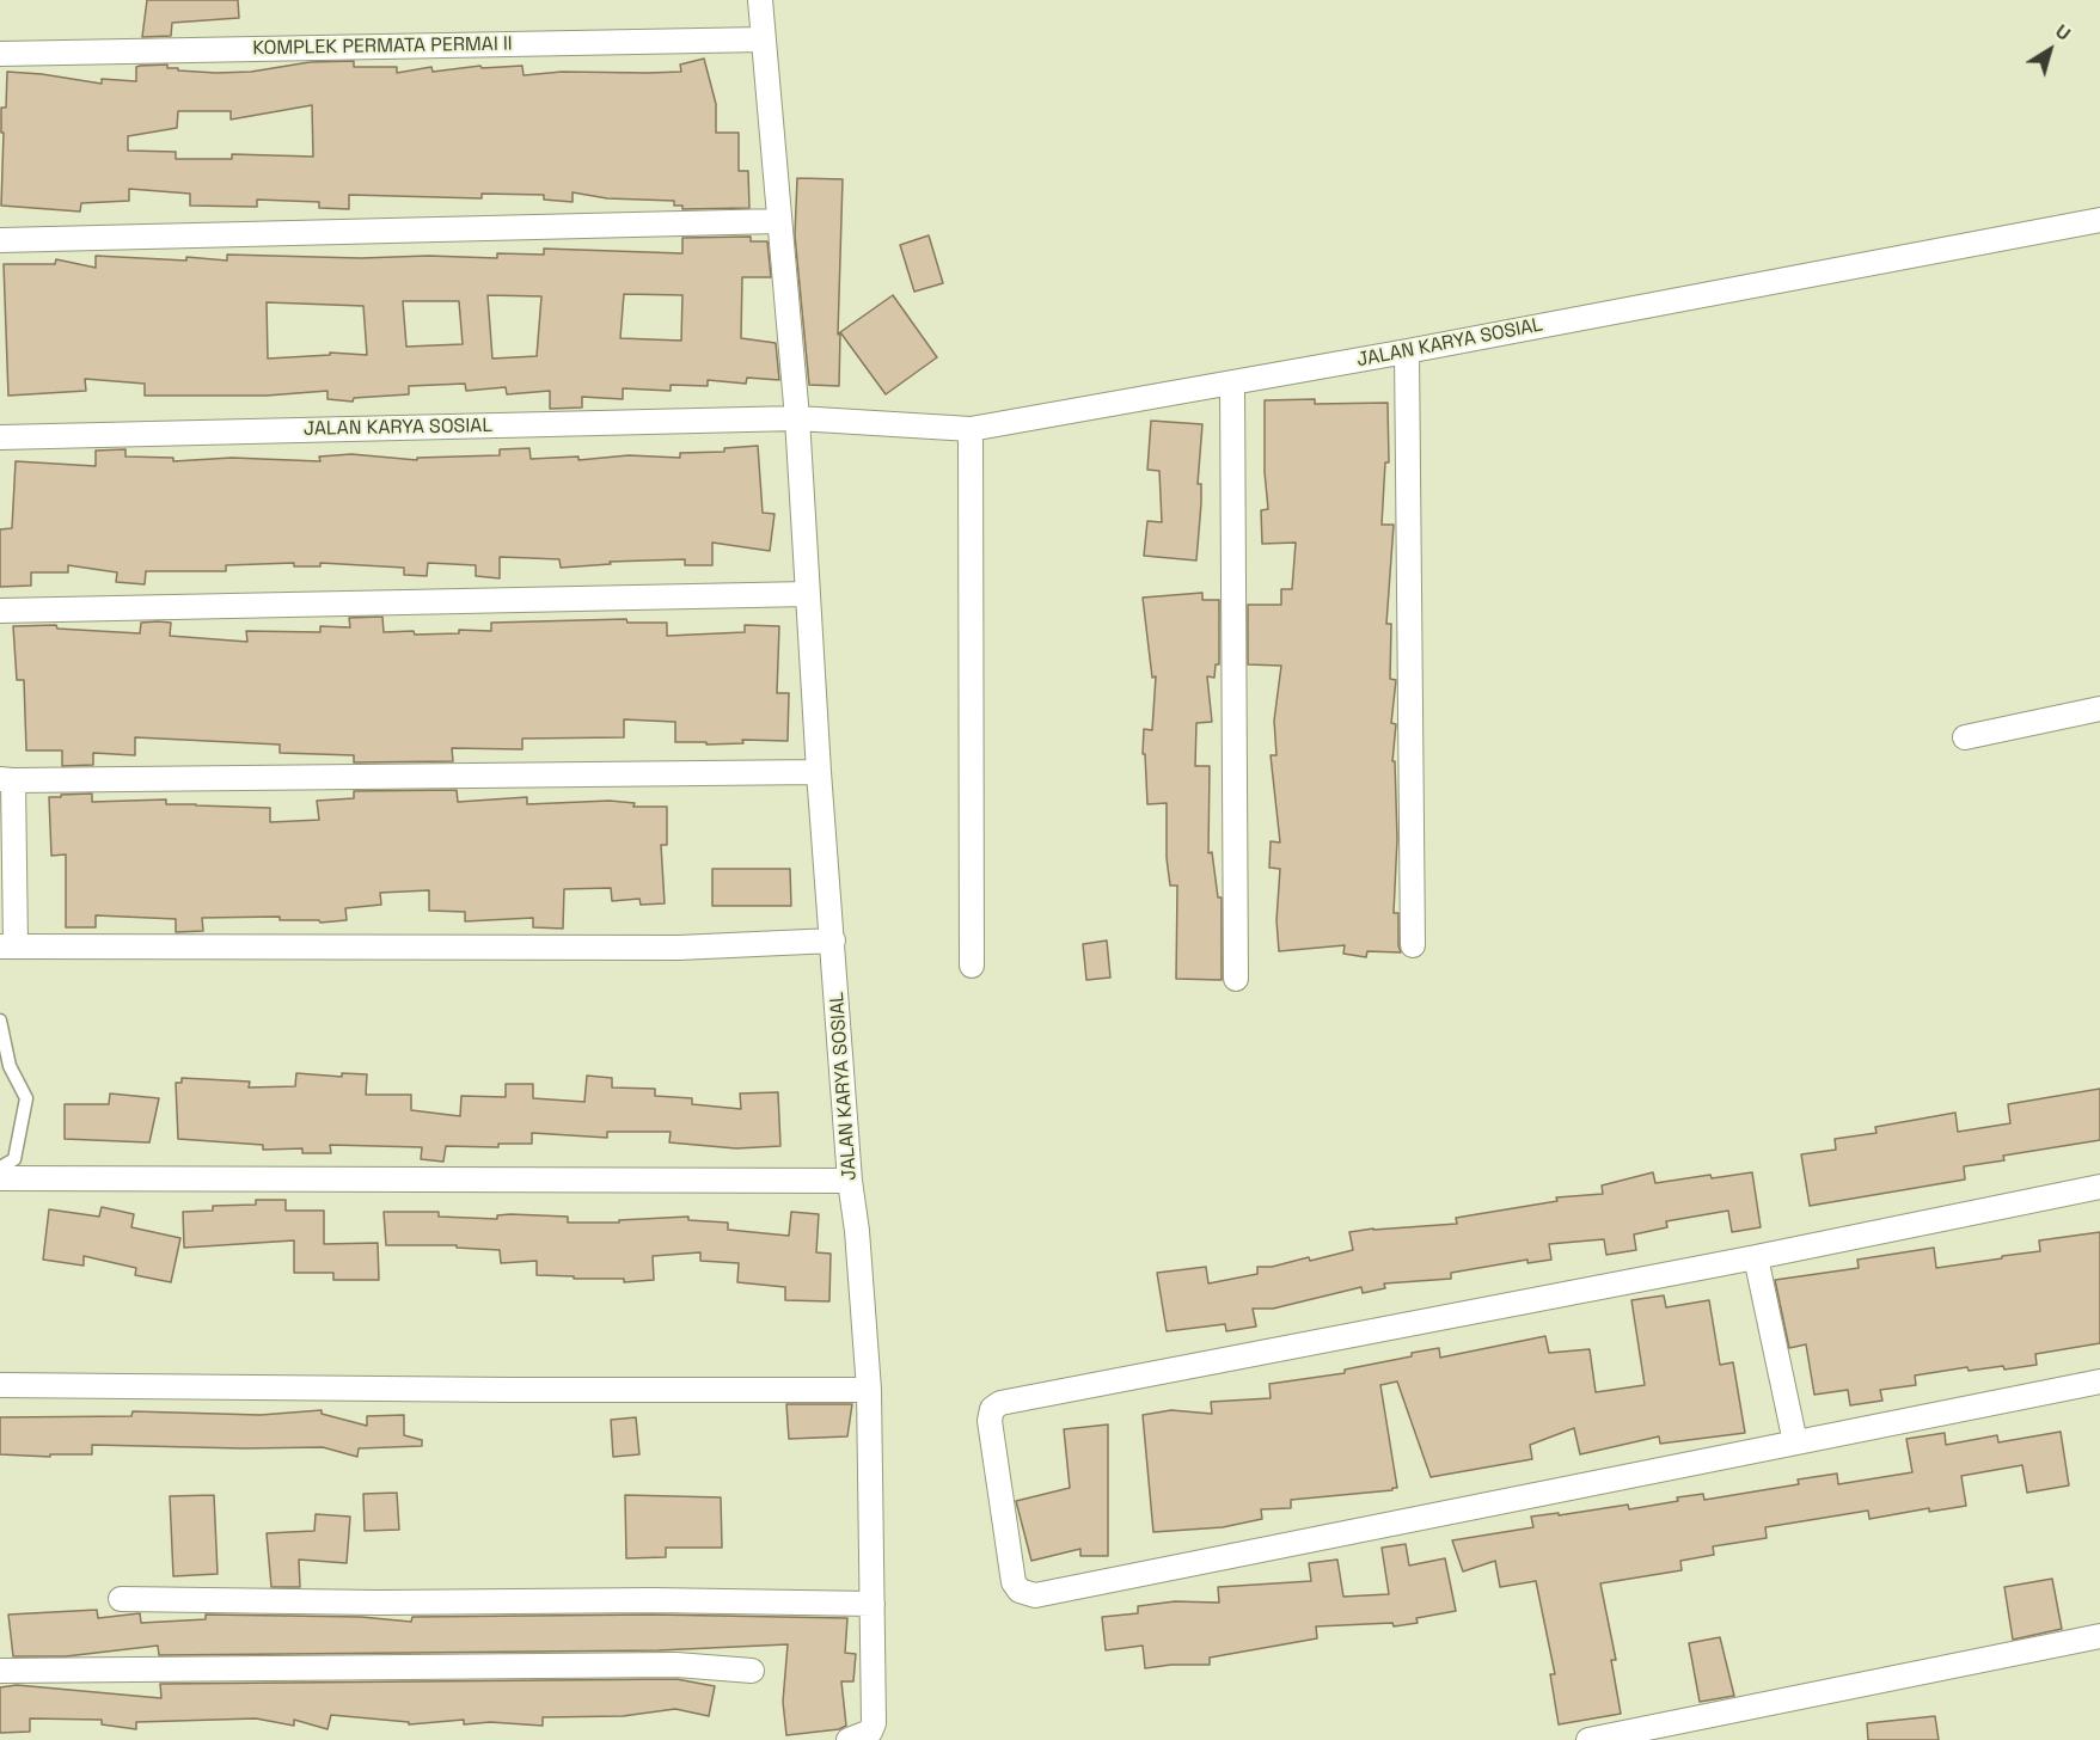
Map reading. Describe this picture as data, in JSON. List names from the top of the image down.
{
  "streets": {
    "street": ["KOMPLEK PERMATA PERMAI II", "JALAN KARYA SOSIAL"]
  },
  "north": "top right"
}
